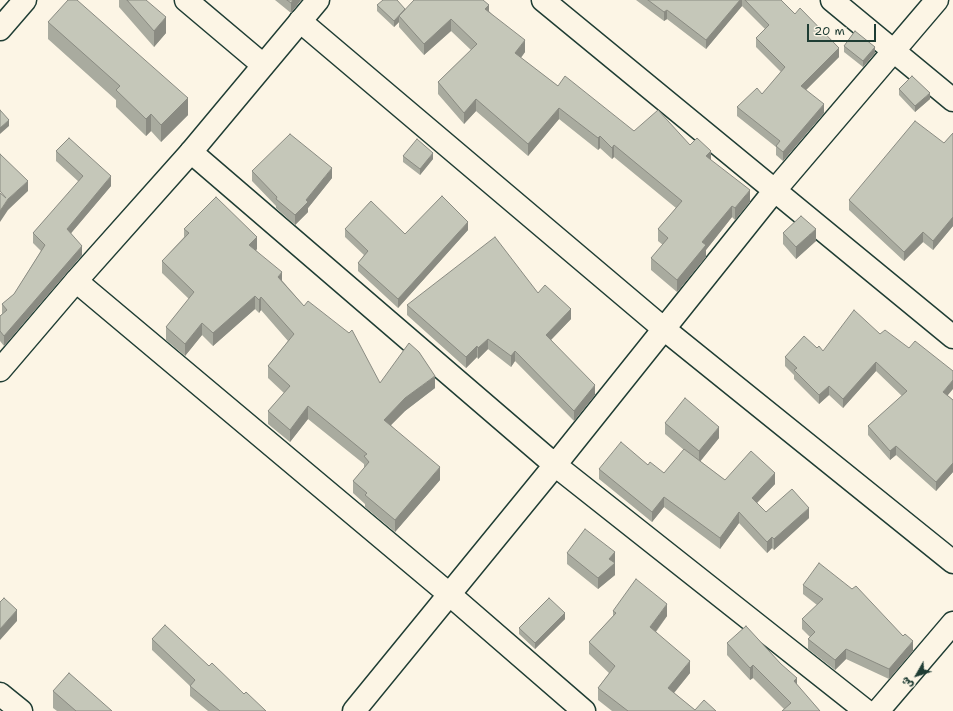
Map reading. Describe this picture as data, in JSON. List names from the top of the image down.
{
  "scale_bar": "20 m",
  "north": "bottom left"
}
